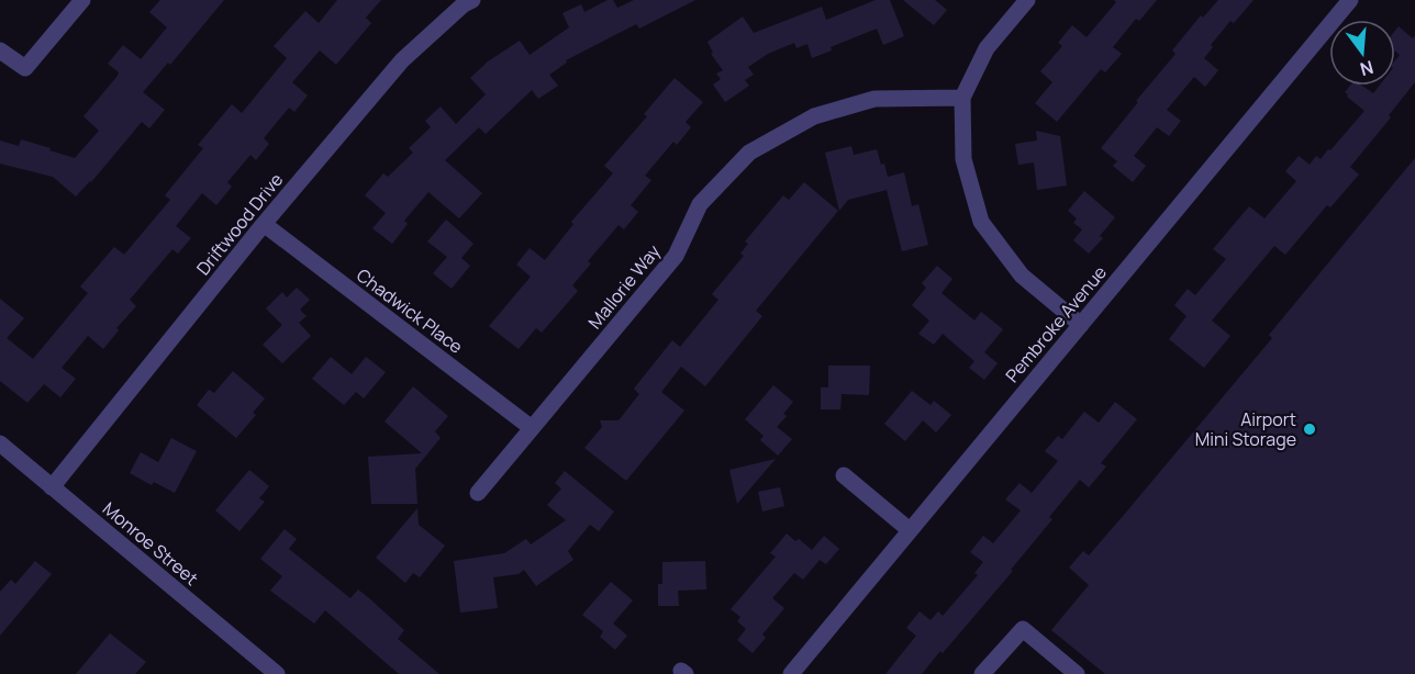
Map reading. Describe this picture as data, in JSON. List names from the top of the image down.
{
  "streets": {
    "street": [
      "Driftwood Drive",
      "Mallorie Way",
      "Chadwick Place",
      "Pembroke Avenue",
      "Monroe Street"
    ]
  },
  "crossings": [
    ["Driftwood Drive", "Chadwick Place"],
    ["Driftwood Drive", "Monroe Street"],
    ["Mallorie Way", "Chadwick Place"]
  ],
  "places": ["Airport Mini Storage"],
  "north": "bottom"
}
